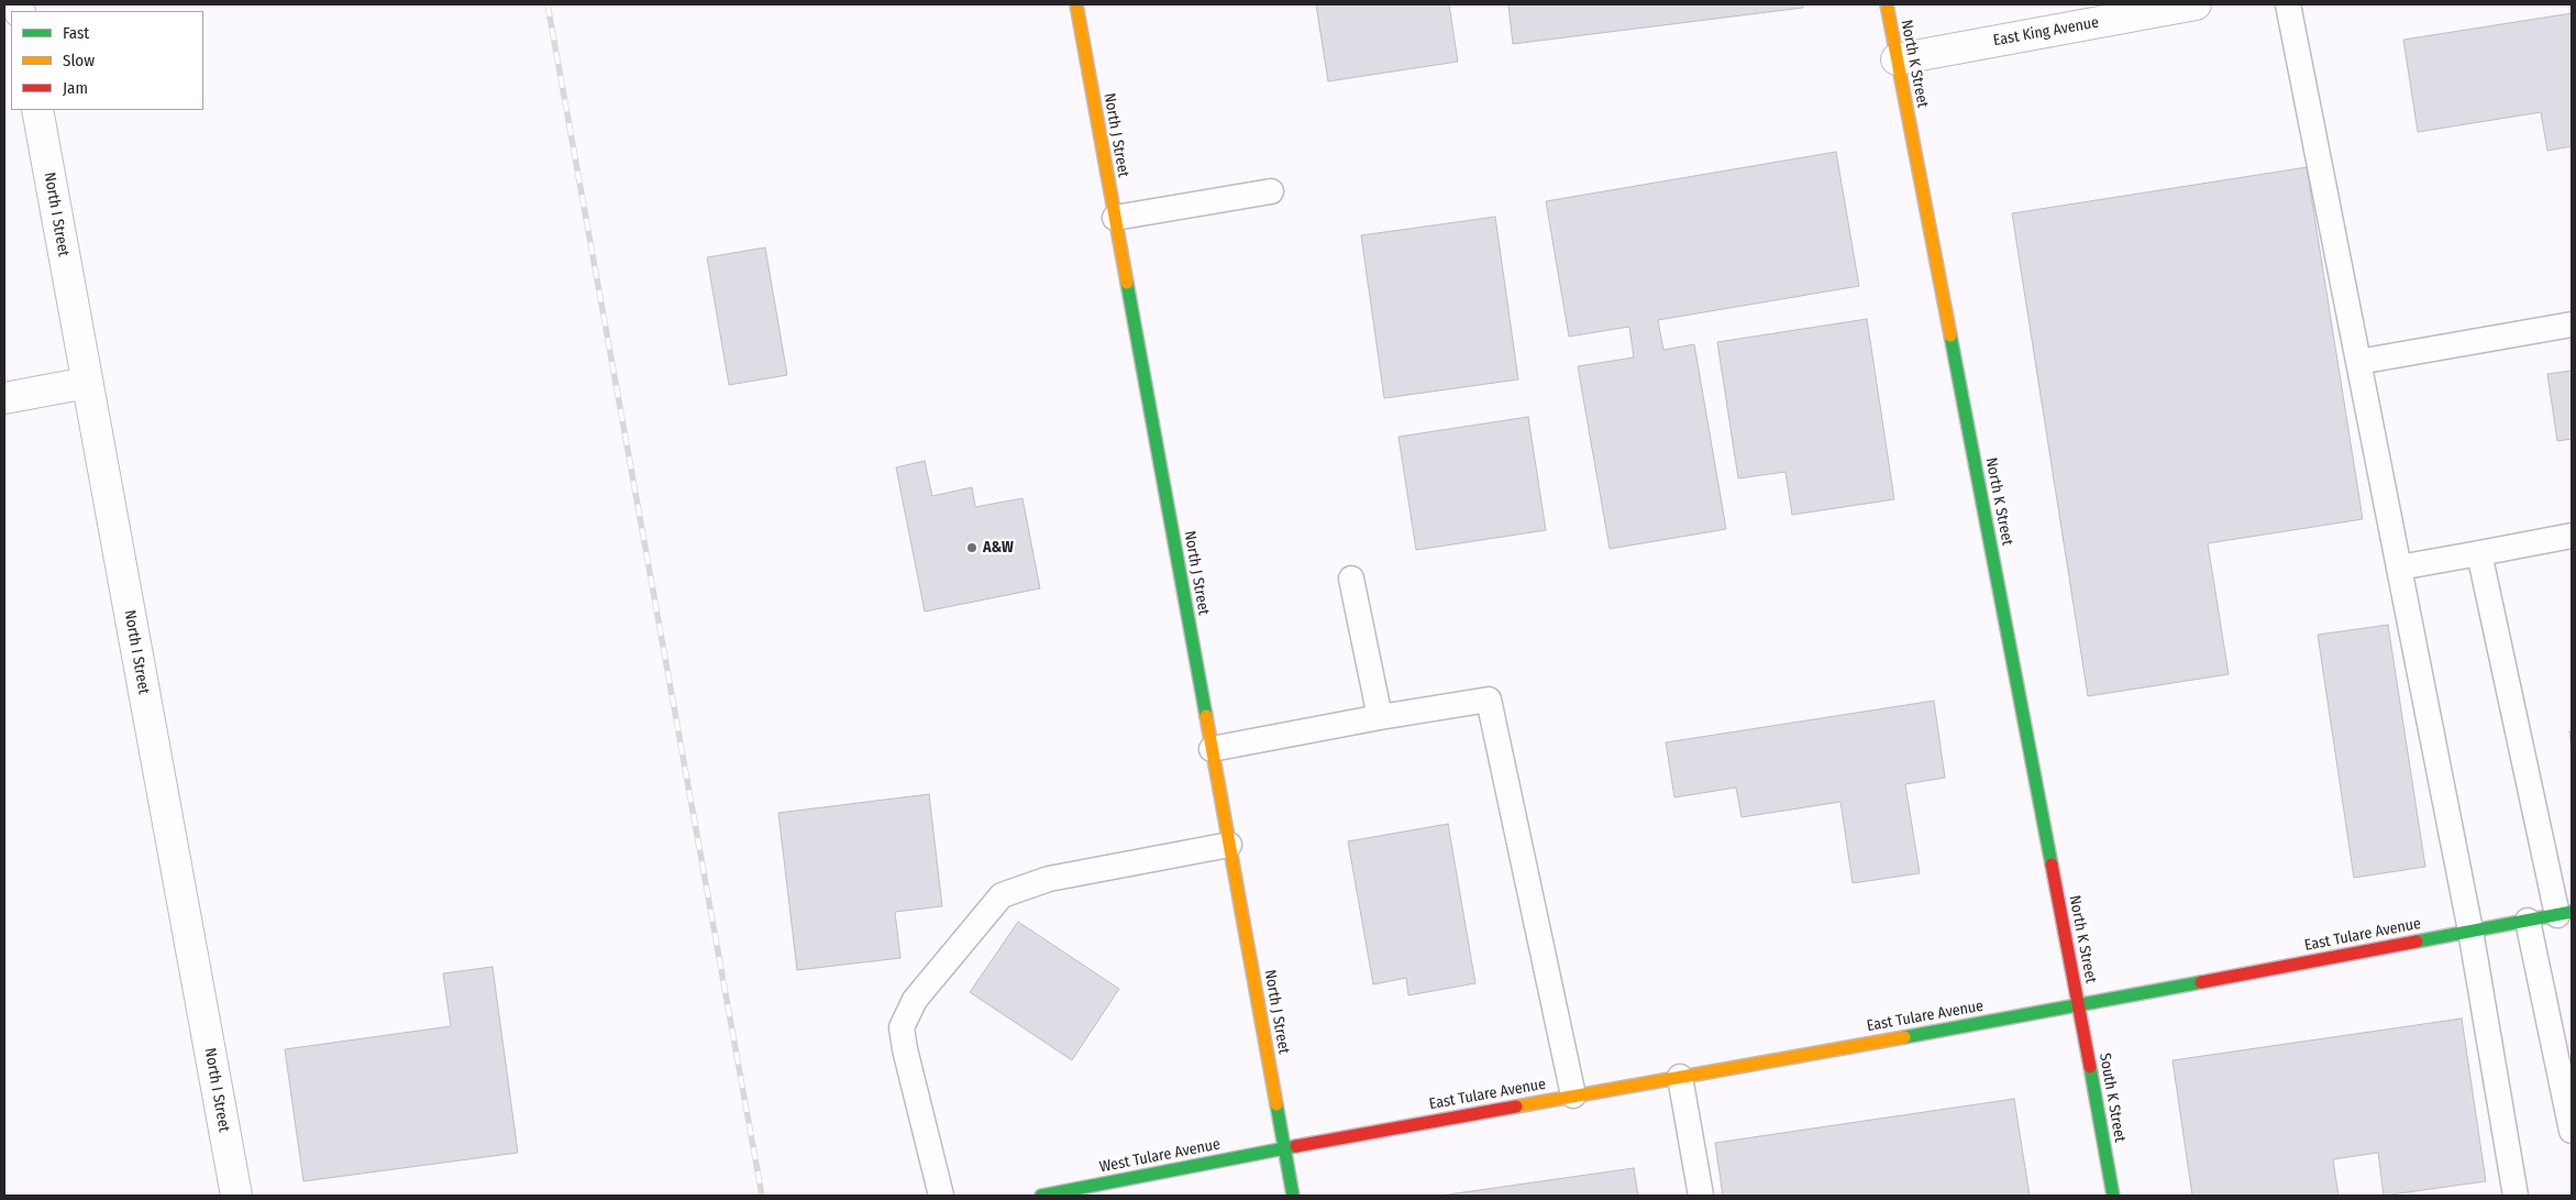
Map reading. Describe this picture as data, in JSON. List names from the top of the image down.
{
  "streets": {
    "main road": [
      "North K Street",
      "North J Street",
      "East Tulare Avenue",
      "South K Street",
      "West Tulare Avenue"
    ],
    "street": ["East King Avenue", "North I Street"]
  },
  "crossings": [
    ["East King Avenue", "North K Street"],
    ["North K Street", "East Tulare Avenue"],
    ["North K Street", "South K Street"],
    ["North J Street", "East Tulare Avenue"],
    ["North J Street", "West Tulare Avenue"],
    ["East Tulare Avenue", "South K Street"],
    ["East Tulare Avenue", "West Tulare Avenue"]
  ],
  "places": ["A&W"],
  "legend": ["Fast", "Slow", "Jam"]
}
